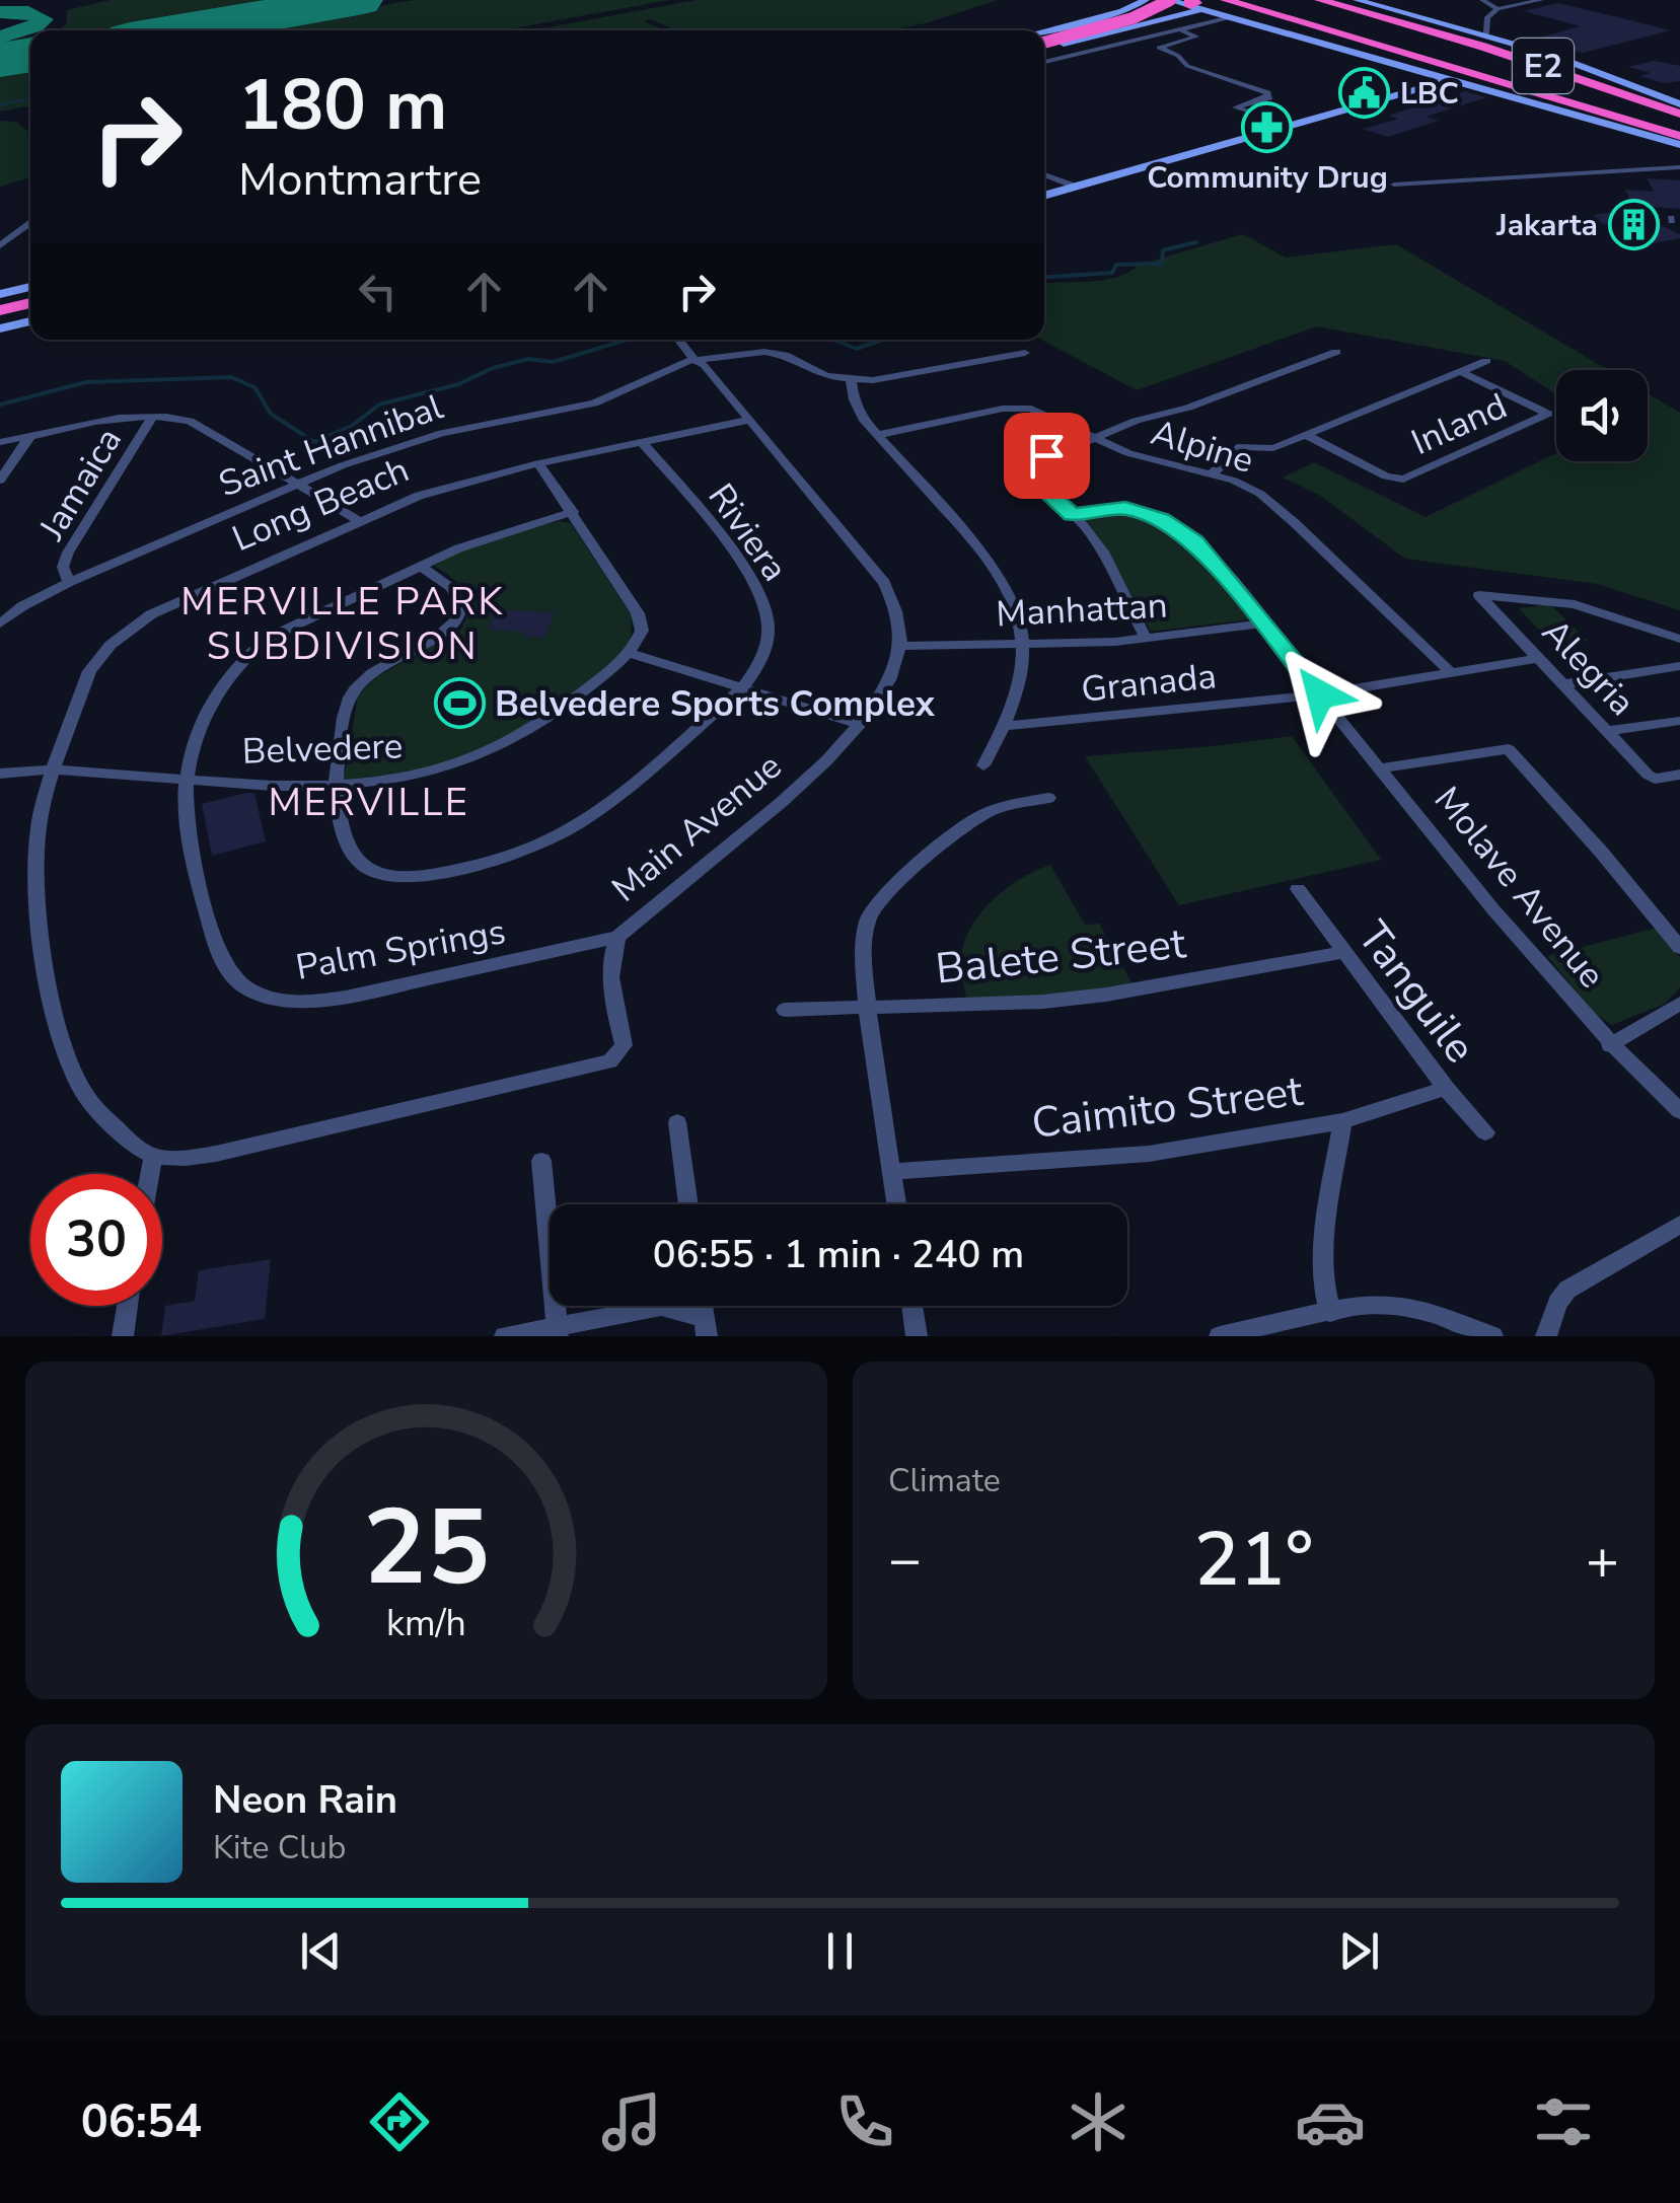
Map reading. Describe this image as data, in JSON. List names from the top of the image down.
{
  "streets": {
    "highway": ["E2"],
    "street": [
      "Inland",
      "Saint Hannibal",
      "Alpine",
      "Jamaica",
      "Long Beach",
      "Riviera",
      "Manhattan",
      "Alegria",
      "Granada",
      "Belvedere",
      "Main Avenue",
      "Molave Avenue",
      "Palm Springs",
      "Balete Street",
      "Tanguile",
      "Caimito Street"
    ]
  },
  "crossings": [
    ["Inland", "Alpine"],
    ["Saint Hannibal", "Jamaica"],
    ["Alpine", "Granada"],
    ["Long Beach", "Riviera"],
    ["Long Beach", "Belvedere"],
    ["Long Beach", "Main Avenue"],
    ["Riviera", "Belvedere"],
    ["Riviera", "Palm Springs"],
    ["Manhattan", "Main Avenue"],
    ["Manhattan", "Molave Avenue"],
    ["Alegria", "Granada"],
    ["Granada", "Molave Avenue"],
    ["Belvedere", "Palm Springs"],
    ["Main Avenue", "Palm Springs"],
    ["Balete Street", "Tanguile"],
    ["Tanguile", "Caimito Street"]
  ],
  "districts": ["MERVILLE PARK SUBDIVISION", "MERVILLE"],
  "places": {
    "public building": ["LBC"],
    "pharmacy": ["Community Drug"],
    "building": ["Jakarta"],
    "sports": ["Belvedere Sports Complex"]
  },
  "page": {
    "turn": ["180 m", "Montmartre"],
    "limit": "30",
    "trip": "06:55 · 1 min · 240 m",
    "tile": "Climate",
    "heat": ["−", "21°", "+"],
    "song": ["Neon Rain", "Kite Club"],
    "tabs": "06:54",
    "gauge": ["25", "km/h"]
  }
}
